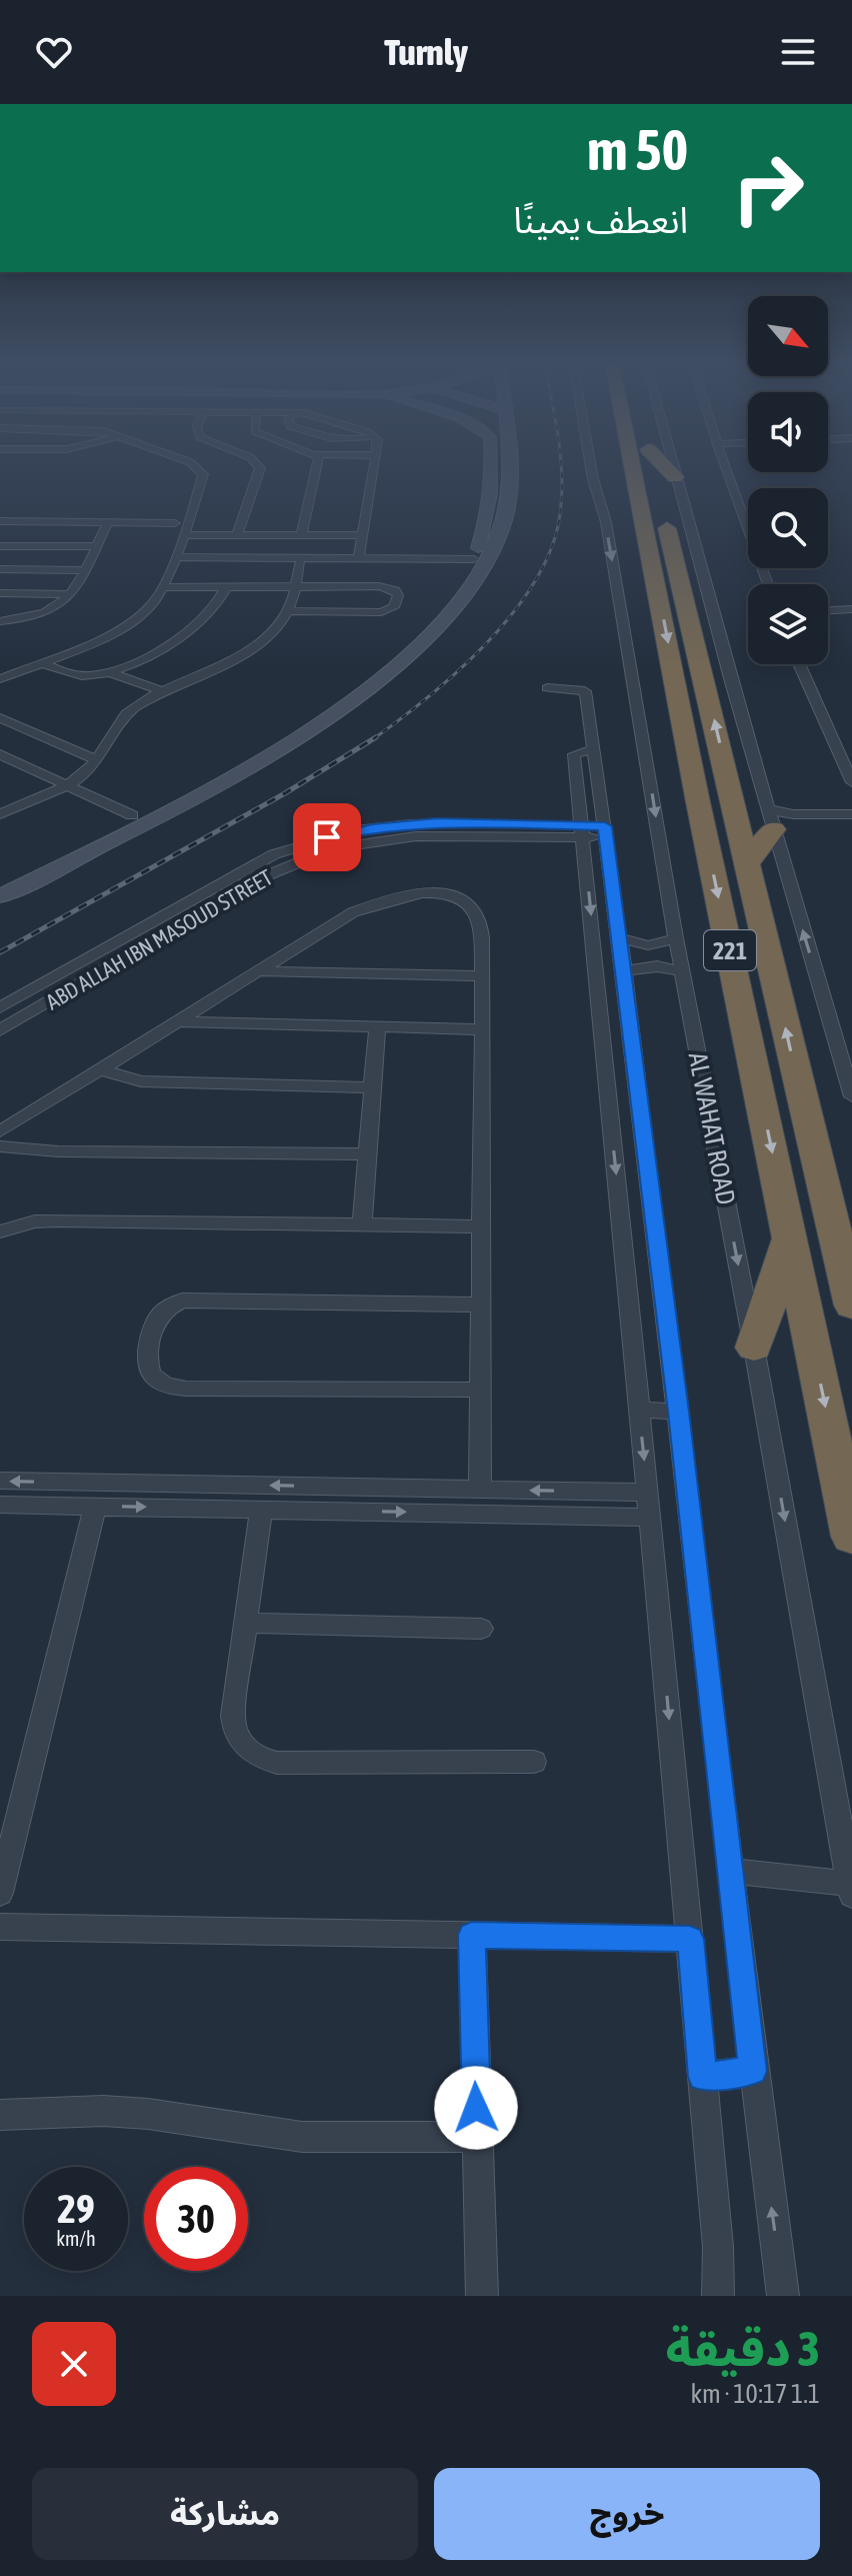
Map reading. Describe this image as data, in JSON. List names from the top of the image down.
{
  "streets": {
    "highway": ["221", "AL WAHAT ROAD"],
    "street": ["ABD ALLAH IBN MASOUD STREET"]
  },
  "north": "bottom right",
  "page": {
    "header": "Turnly",
    "turn": ["50 m", "انعطف يمينًا"],
    "speed": "29 km/h",
    "limit": "30",
    "heading": ["3 دقيقة", "1.1 km · 10:17"],
    "buttons": ["خروج", "مشاركة"]
  }
}
